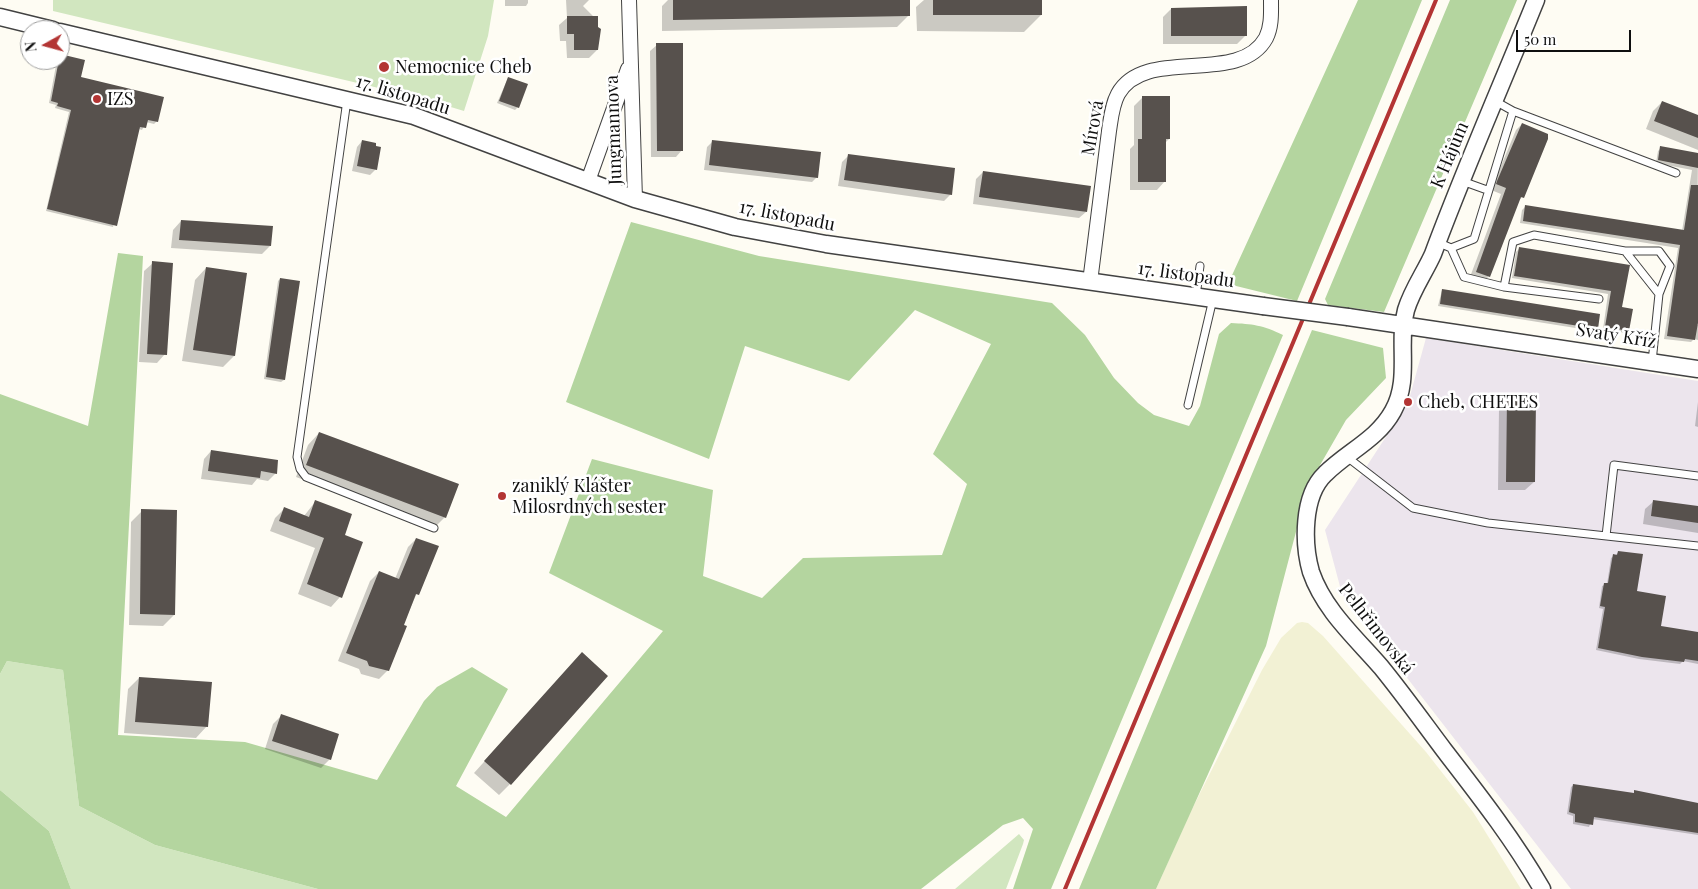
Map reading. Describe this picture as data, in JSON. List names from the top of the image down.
{
  "streets": {
    "street": [
      "17. listopadu",
      "Mírová",
      "Jungmannova",
      "K Hájům",
      "Svatý Kříž",
      "Pelhřimovská"
    ]
  },
  "crossings": [
    ["17. listopadu", "Mírová"],
    ["17. listopadu", "Jungmannova"],
    ["17. listopadu", "K Hájům"],
    ["17. listopadu", "Svatý Kříž"],
    ["17. listopadu", "Pelhřimovská"],
    ["K Hájům", "Pelhřimovská"]
  ],
  "places": [
    "Nemocnice Cheb",
    "IZS",
    "Cheb, CHETES",
    "zaniklý Klášter Milosrdných sester"
  ],
  "scale_bar": "50 m",
  "north": "left"
}
